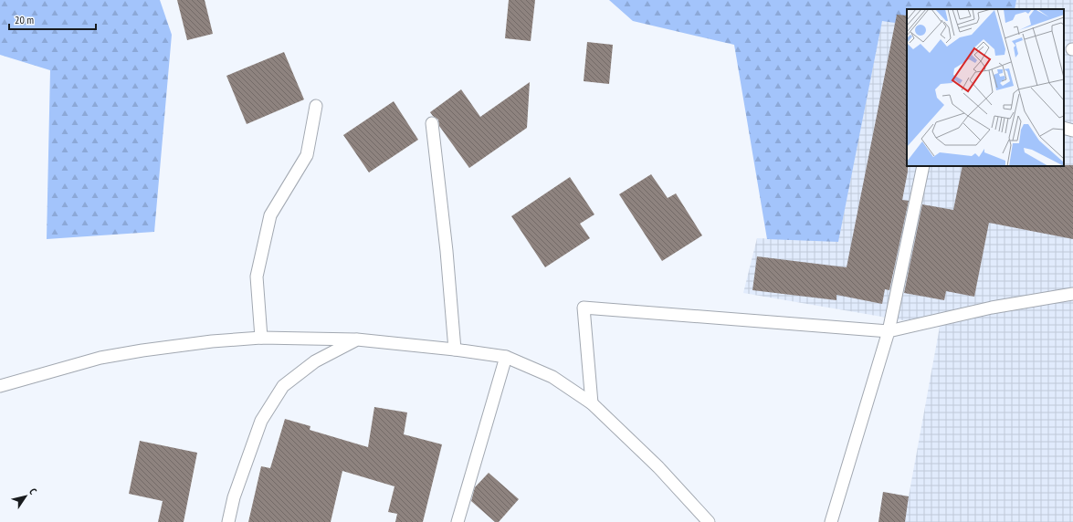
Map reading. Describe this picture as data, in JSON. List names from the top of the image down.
{
  "scale_bar": "20 m",
  "north": "top right"
}
